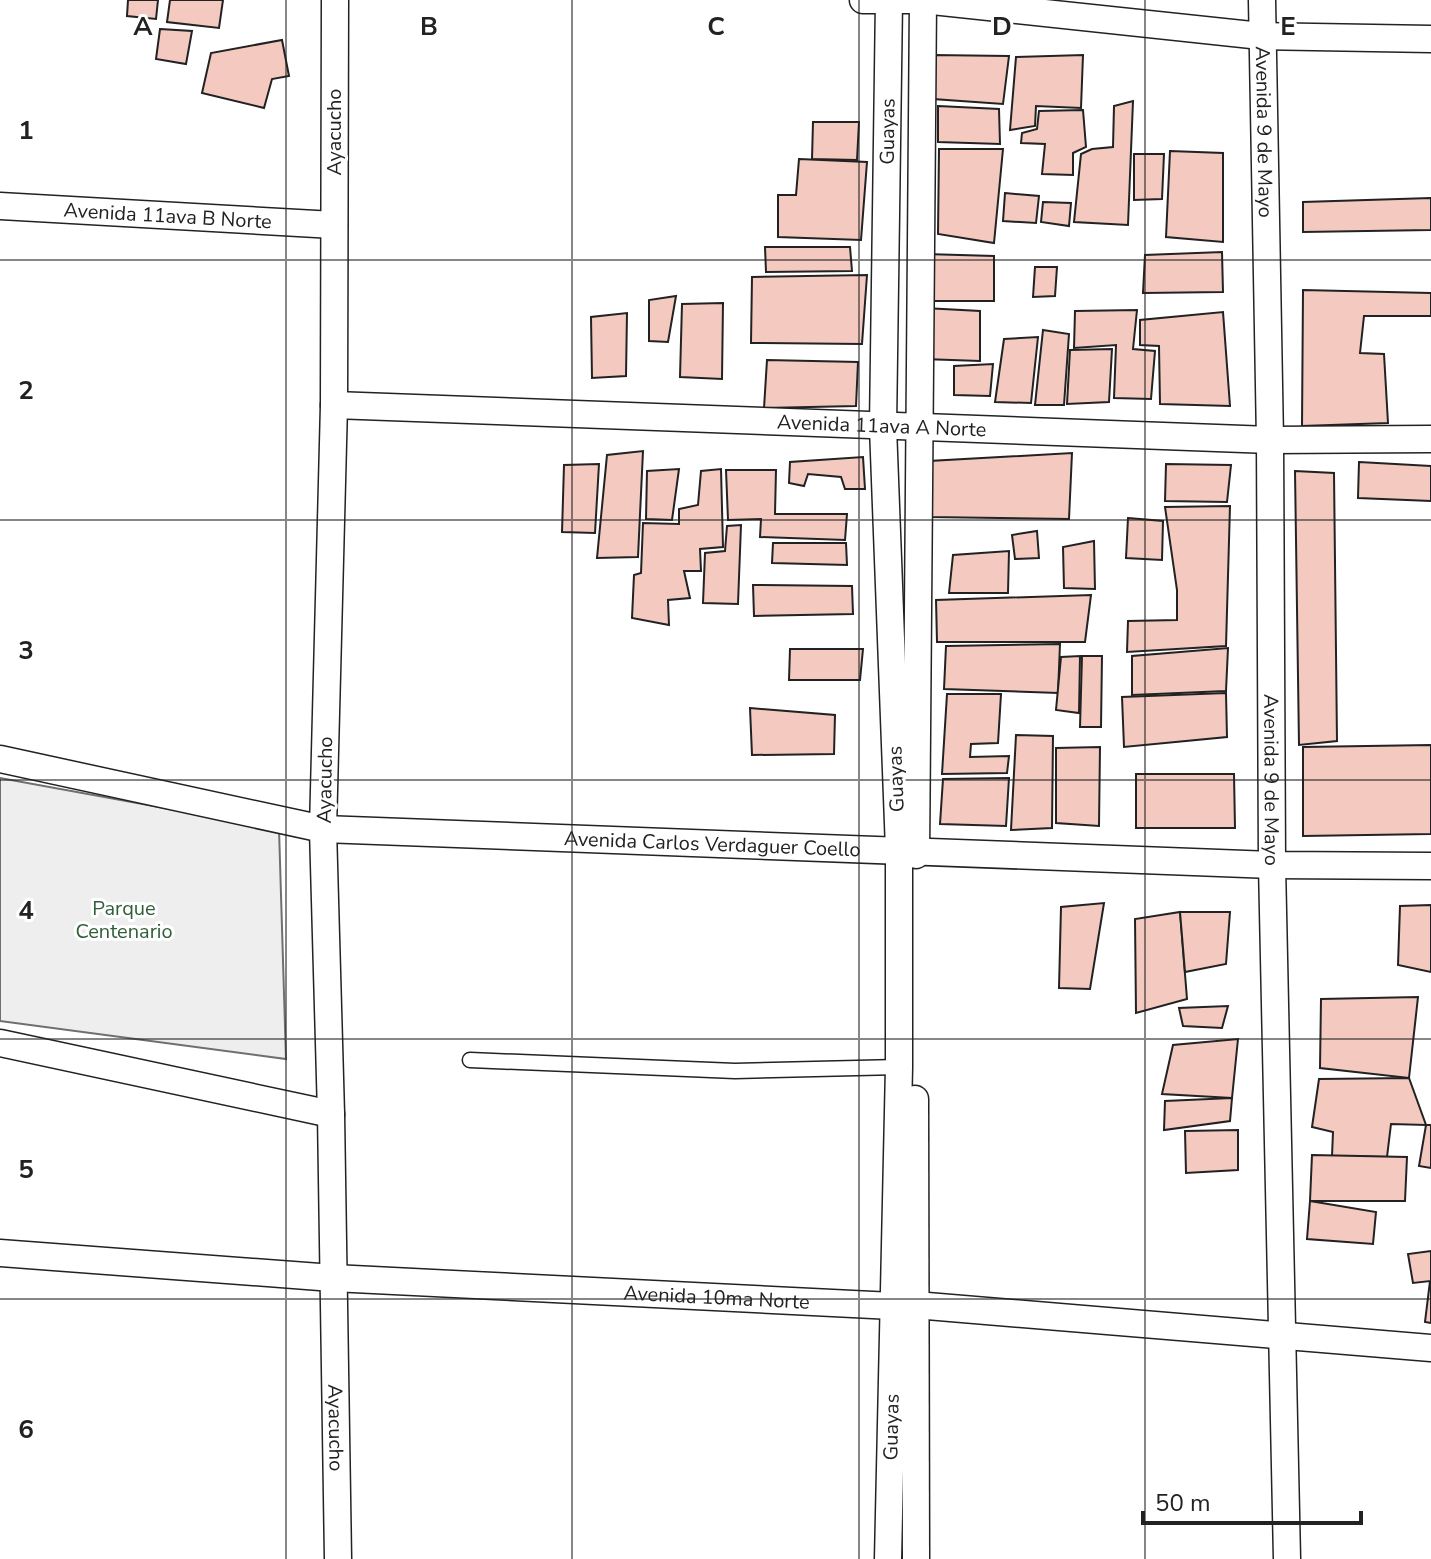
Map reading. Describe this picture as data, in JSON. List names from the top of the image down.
{
  "streets": {
    "street": [
      "Ayacucho",
      "Guayas",
      "Avenida 9 de Mayo",
      "Avenida 11ava B Norte",
      "Avenida 11ava A Norte",
      "Avenida Carlos Verdaguer Coello",
      "Avenida 10ma Norte"
    ]
  },
  "crossings": [
    ["Ayacucho", "Avenida 11ava B Norte"],
    ["Ayacucho", "Avenida 11ava A Norte"],
    ["Ayacucho", "Avenida Carlos Verdaguer Coello"],
    ["Ayacucho", "Avenida 10ma Norte"],
    ["Guayas", "Avenida 11ava A Norte"],
    ["Guayas", "Avenida Carlos Verdaguer Coello"],
    ["Guayas", "Avenida 10ma Norte"],
    ["Avenida 9 de Mayo", "Avenida 11ava A Norte"],
    ["Avenida 9 de Mayo", "Avenida Carlos Verdaguer Coello"],
    ["Avenida 9 de Mayo", "Avenida 10ma Norte"]
  ],
  "parks": ["Parque Centenario"],
  "scale_bar": "50 m",
  "grid": {
    "columns": [
      "A",
      "B",
      "C",
      "D",
      "E"
    ],
    "rows": [
      "1",
      "2",
      "3",
      "4",
      "5",
      "6"
    ]
  }
}
